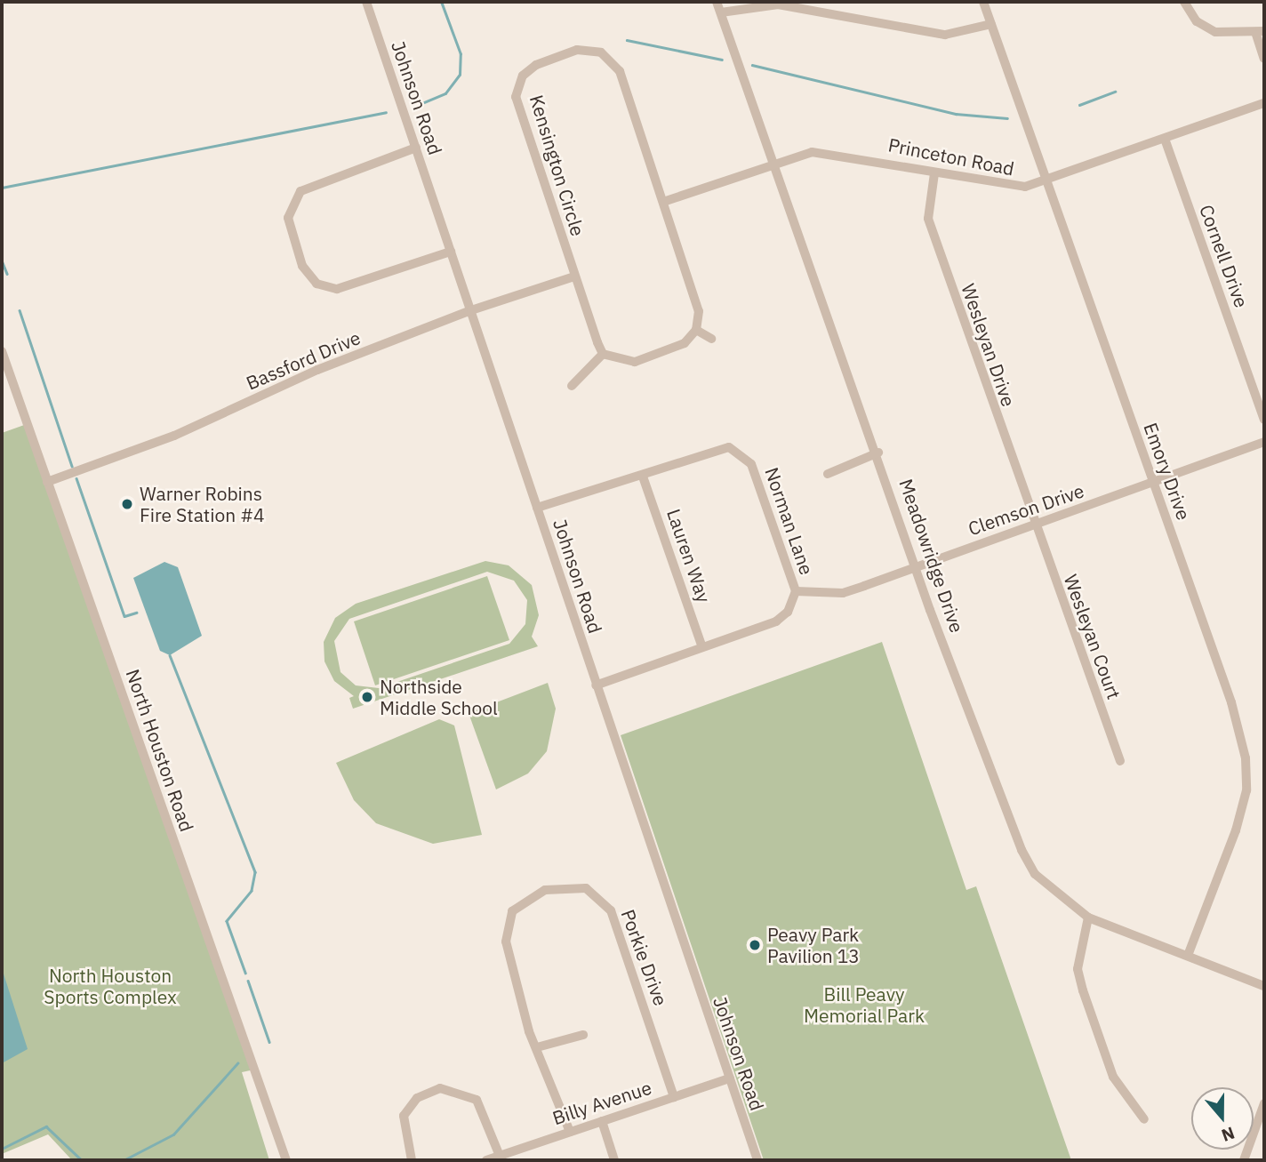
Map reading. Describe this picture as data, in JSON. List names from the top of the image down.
{
  "streets": {
    "street": [
      "Johnson Road",
      "Princeton Road",
      "Kensington Circle",
      "Cornell Drive",
      "Wesleyan Drive",
      "Bassford Drive",
      "Emory Drive",
      "Clemson Drive",
      "Norman Lane",
      "Lauren Way",
      "Meadowridge Drive",
      "Wesleyan Court",
      "North Houston Road",
      "Porkie Drive",
      "Billy Avenue"
    ]
  },
  "crossings": [
    ["Johnson Road", "Bassford Drive"],
    ["Johnson Road", "Norman Lane"],
    ["Johnson Road", "Billy Avenue"],
    ["Princeton Road", "Kensington Circle"],
    ["Princeton Road", "Cornell Drive"],
    ["Princeton Road", "Wesleyan Drive"],
    ["Princeton Road", "Emory Drive"],
    ["Princeton Road", "Meadowridge Drive"],
    ["Kensington Circle", "Bassford Drive"],
    ["Wesleyan Drive", "Clemson Drive"],
    ["Wesleyan Drive", "Wesleyan Court"],
    ["Bassford Drive", "North Houston Road"],
    ["Emory Drive", "Clemson Drive"],
    ["Emory Drive", "Meadowridge Drive"],
    ["Clemson Drive", "Norman Lane"],
    ["Clemson Drive", "Meadowridge Drive"],
    ["Clemson Drive", "Wesleyan Court"],
    ["Norman Lane", "Lauren Way"],
    ["Porkie Drive", "Billy Avenue"]
  ],
  "parks": ["North Houston Sports Complex", "Bill Peavy Memorial Park"],
  "places": ["Warner Robins Fire Station #4", "Northside Middle School", "Peavy Park Pavilion 13"],
  "north": "bottom"
}
